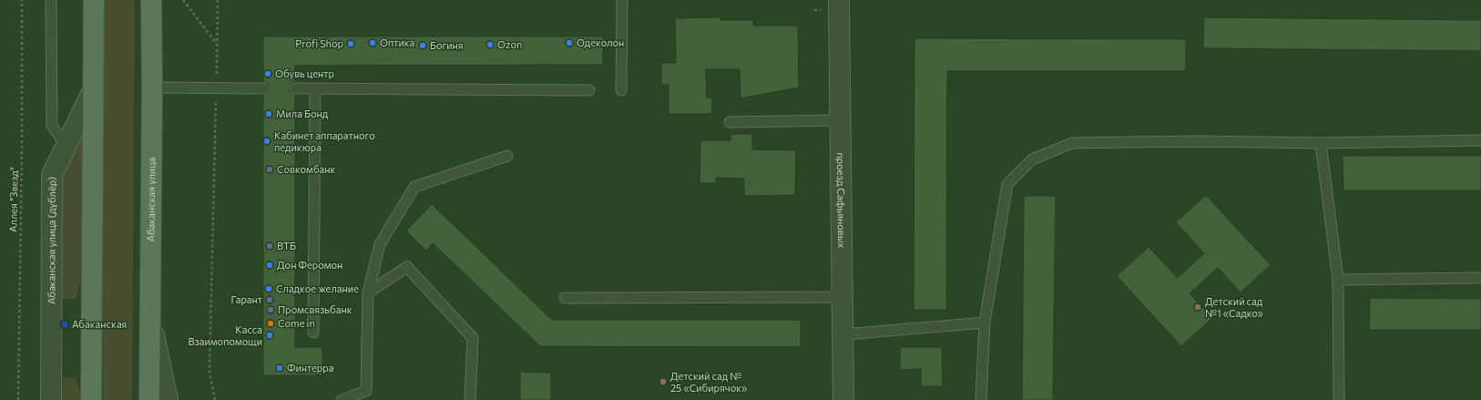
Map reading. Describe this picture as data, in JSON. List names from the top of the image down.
{
  "streets": {
    "main road": ["Абаканская улица"],
    "street": ["проезд Сафьяновых", "Абаканская улица (дублёр)"],
    "path": ["Аллея \"Звезд\""]
  },
  "places": {
    "other": [
      "Оптика",
      "Одеколон",
      "Profi Shop",
      "Ozon",
      "Богиня",
      "Обувь центр",
      "Мила Бонд",
      "Кабинет аппаратного педикюра",
      "Совкомбанк",
      "ВТБ",
      "Дон Феромон",
      "Сладкое желание",
      "Гарант",
      "Детский сад №1 «Cадко»",
      "Промсвязьбанк",
      "Come in",
      "Касса Взаимопомощи",
      "Финтерра",
      "Детский сад № 25 «Сибирячок»"
    ],
    "transit": ["Абаканская"]
  }
}
